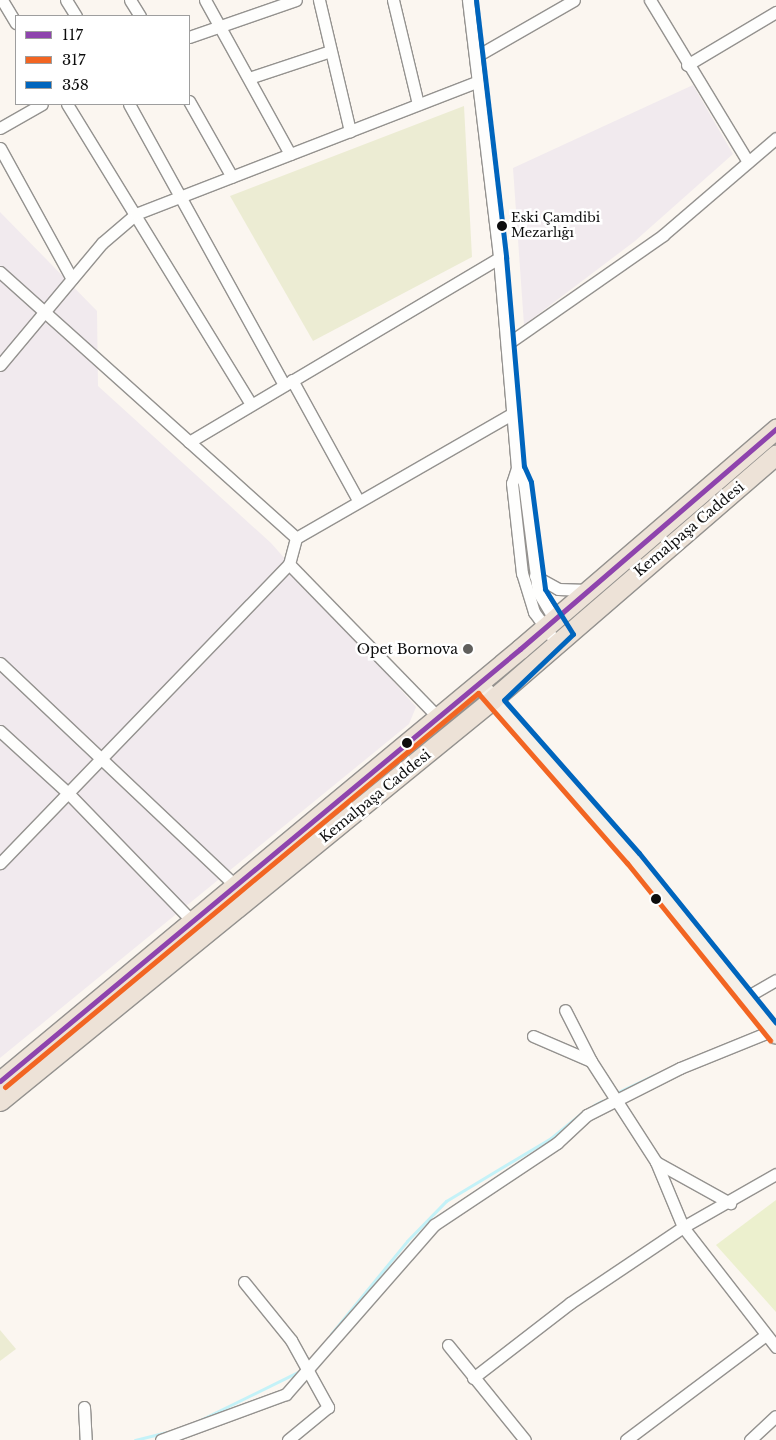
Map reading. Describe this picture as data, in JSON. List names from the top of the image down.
{
  "streets": {
    "main road": ["Kemalpaşa Caddesi"]
  },
  "places": ["Eski Çamdibi Mezarlığı", "Opet Bornova"],
  "lines": ["transit line 358", "transit line 117", "transit line 317"],
  "legend": ["117", "317", "358"]
}
